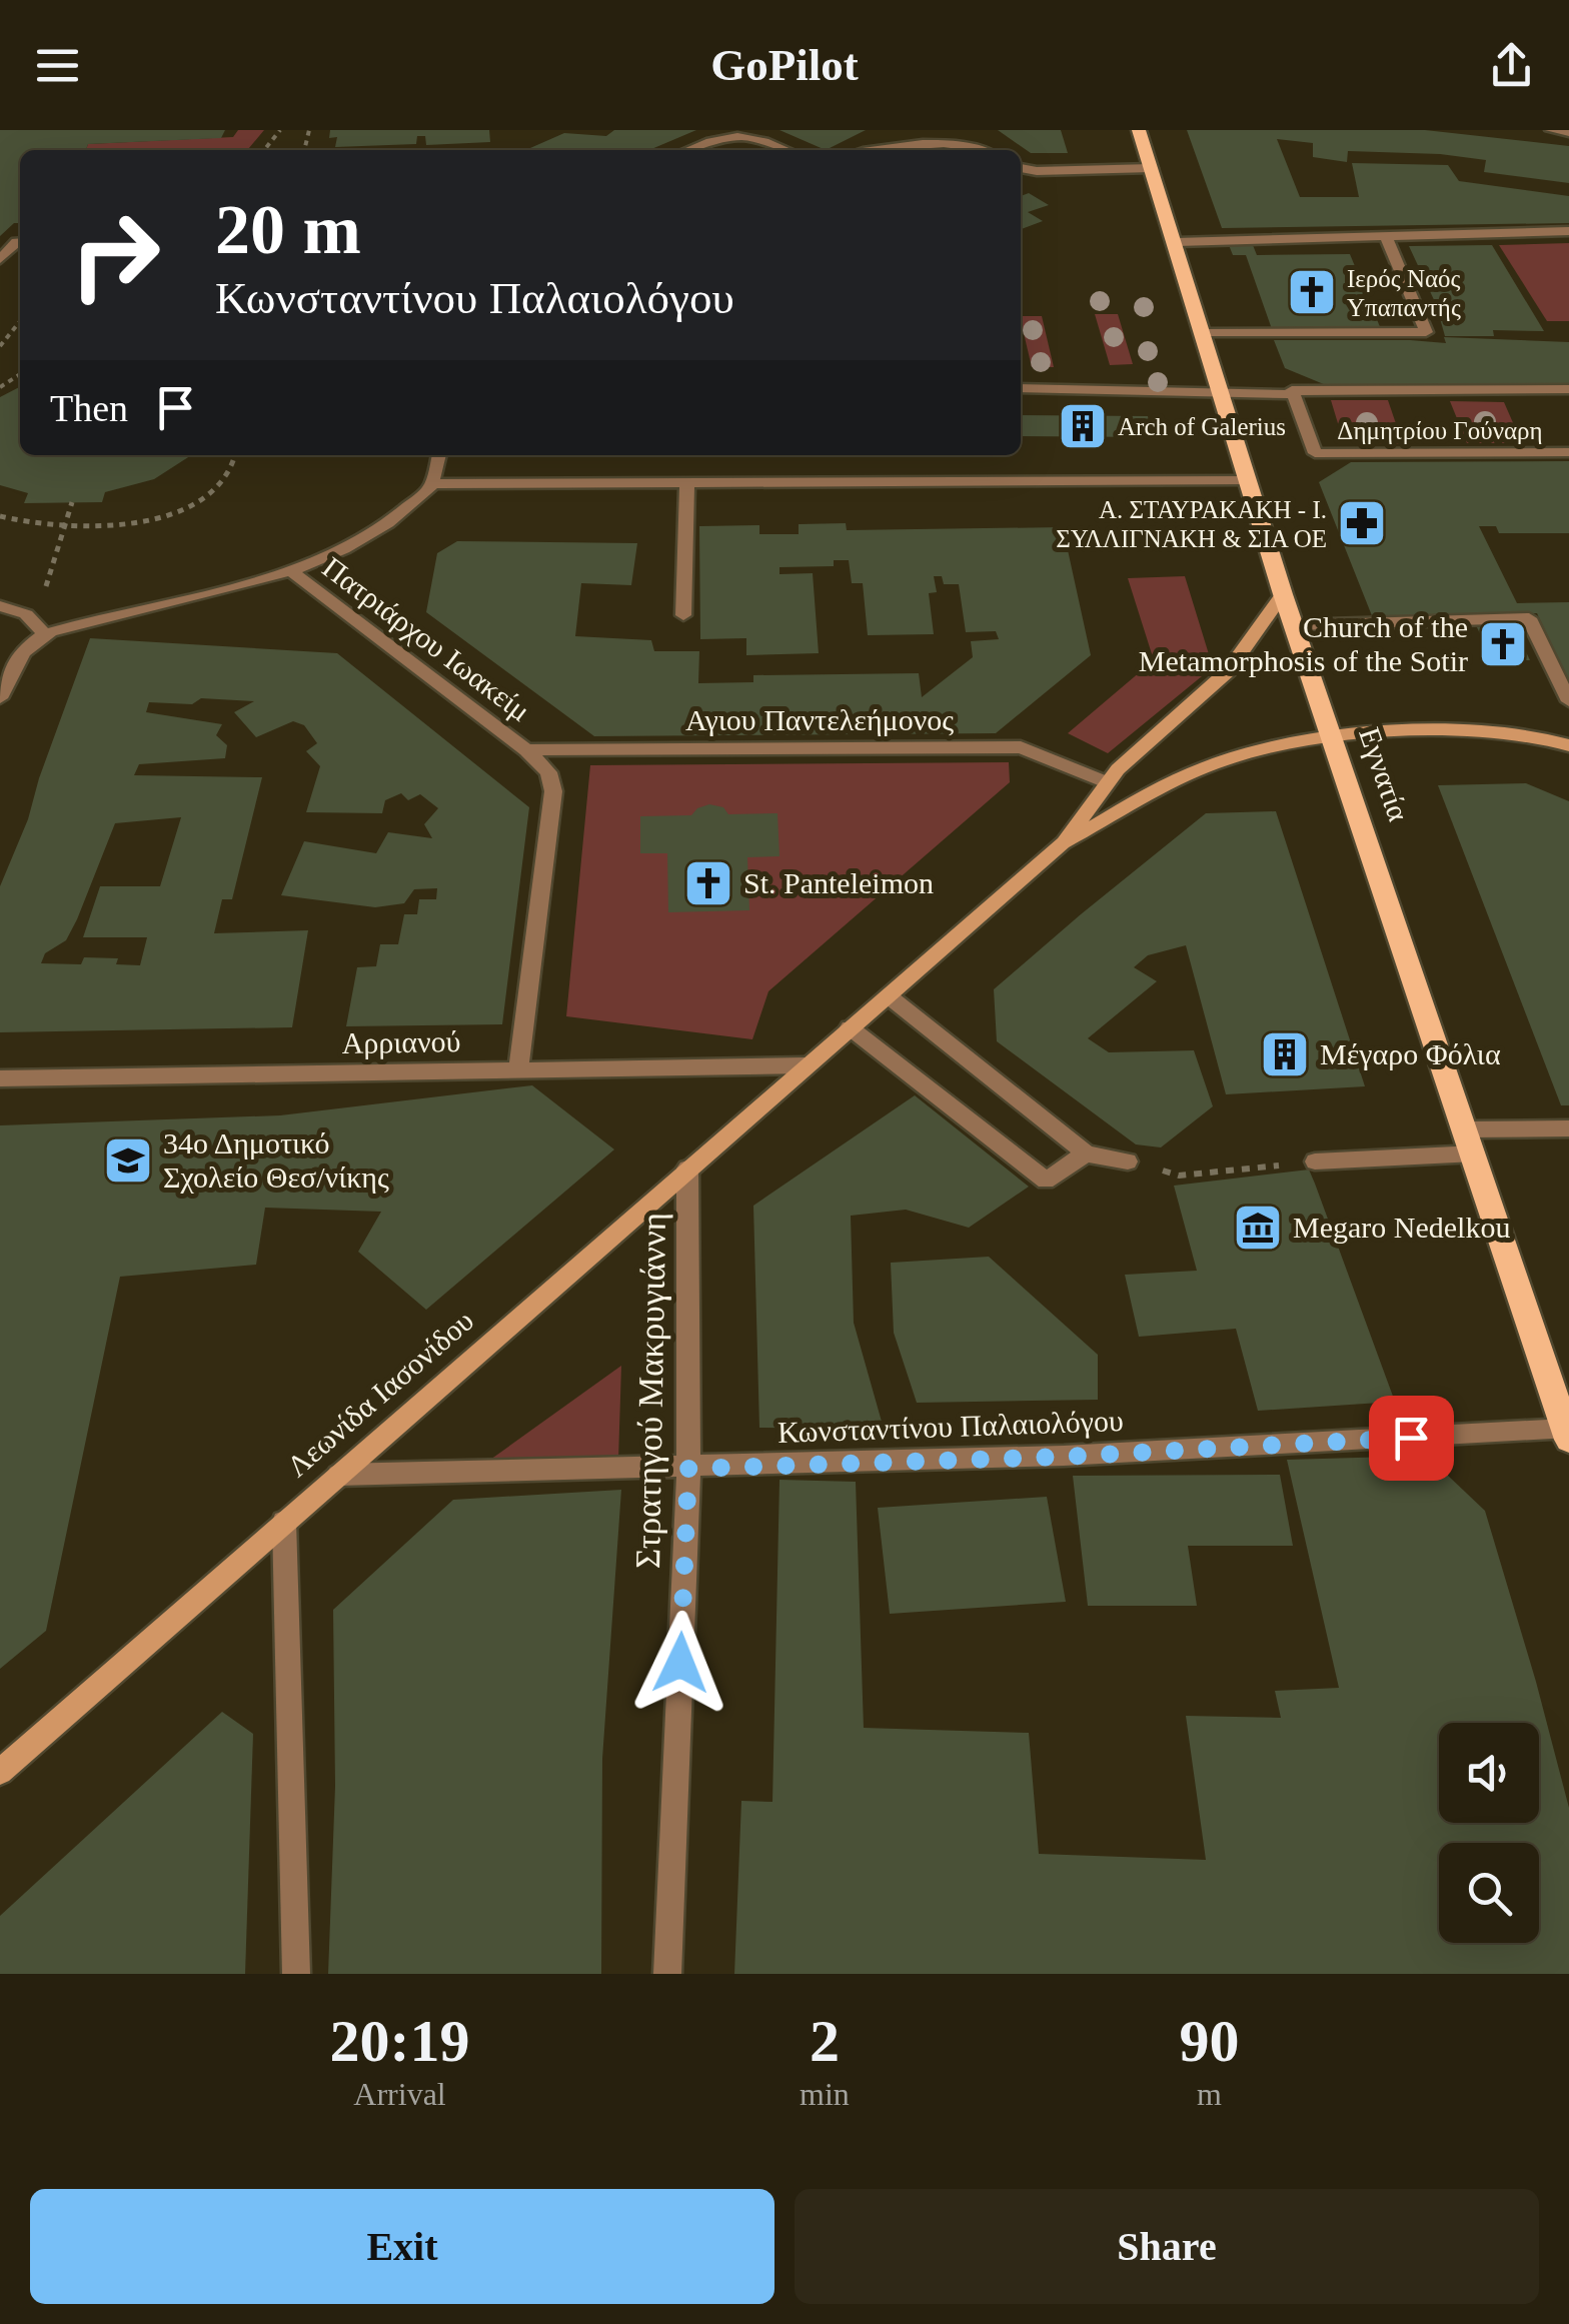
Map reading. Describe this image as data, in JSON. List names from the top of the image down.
{
  "streets": {
    "main road": ["Εγνατία", "Λεωνίδα Ιασονίδου"],
    "street": [
      "Δημητρίου Γούναρη",
      "Πατριάρχου Ιωακείμ",
      "Αγιου Παντελεήμονος",
      "Αρριανού",
      "Στρατηγού Μακρυγιάννη",
      "Κωνσταντίνου Παλαιολόγου"
    ]
  },
  "crossings": [
    ["Δημητρίου Γούναρη", "Εγνατία"],
    ["Πατριάρχου Ιωακείμ", "Αγιου Παντελεήμονος"],
    ["Πατριάρχου Ιωακείμ", "Αρριανού"],
    ["Εγνατία", "Κωνσταντίνου Παλαιολόγου"],
    ["Αρριανού", "Λεωνίδα Ιασονίδου"],
    ["Στρατηγού Μακρυγιάννη", "Λεωνίδα Ιασονίδου"],
    ["Στρατηγού Μακρυγιάννη", "Κωνσταντίνου Παλαιολόγου"],
    ["Λεωνίδα Ιασονίδου", "Κωνσταντίνου Παλαιολόγου"]
  ],
  "places": {
    "church": ["Ιερός Ναός Υπαπαντής", "Church of the Metamorphosis of the Sotir", "St. Panteleimon"],
    "building": ["Arch of Galerius", "Μέγαρο Φόλια"],
    "pharmacy": ["Α. ΣΤΑΥΡΑΚΑΚΗ - Ι. ΣΥΛΛΙΓΝΑΚΗ & ΣΙΑ ΟΕ"],
    "school or university": ["34ο Δημοτικό Σχολείο Θεσ/νίκης"],
    "museum": ["Megaro Nedelkou"]
  },
  "page": {
    "header": "GoPilot",
    "turn": ["20 m", "Κωνσταντίνου Παλαιολόγου"],
    "then": "Then",
    "eta": [
      "20:19",
      "Arrival",
      "2",
      "min",
      "90",
      "m"
    ],
    "buttons": ["Exit", "Share"]
  }
}
